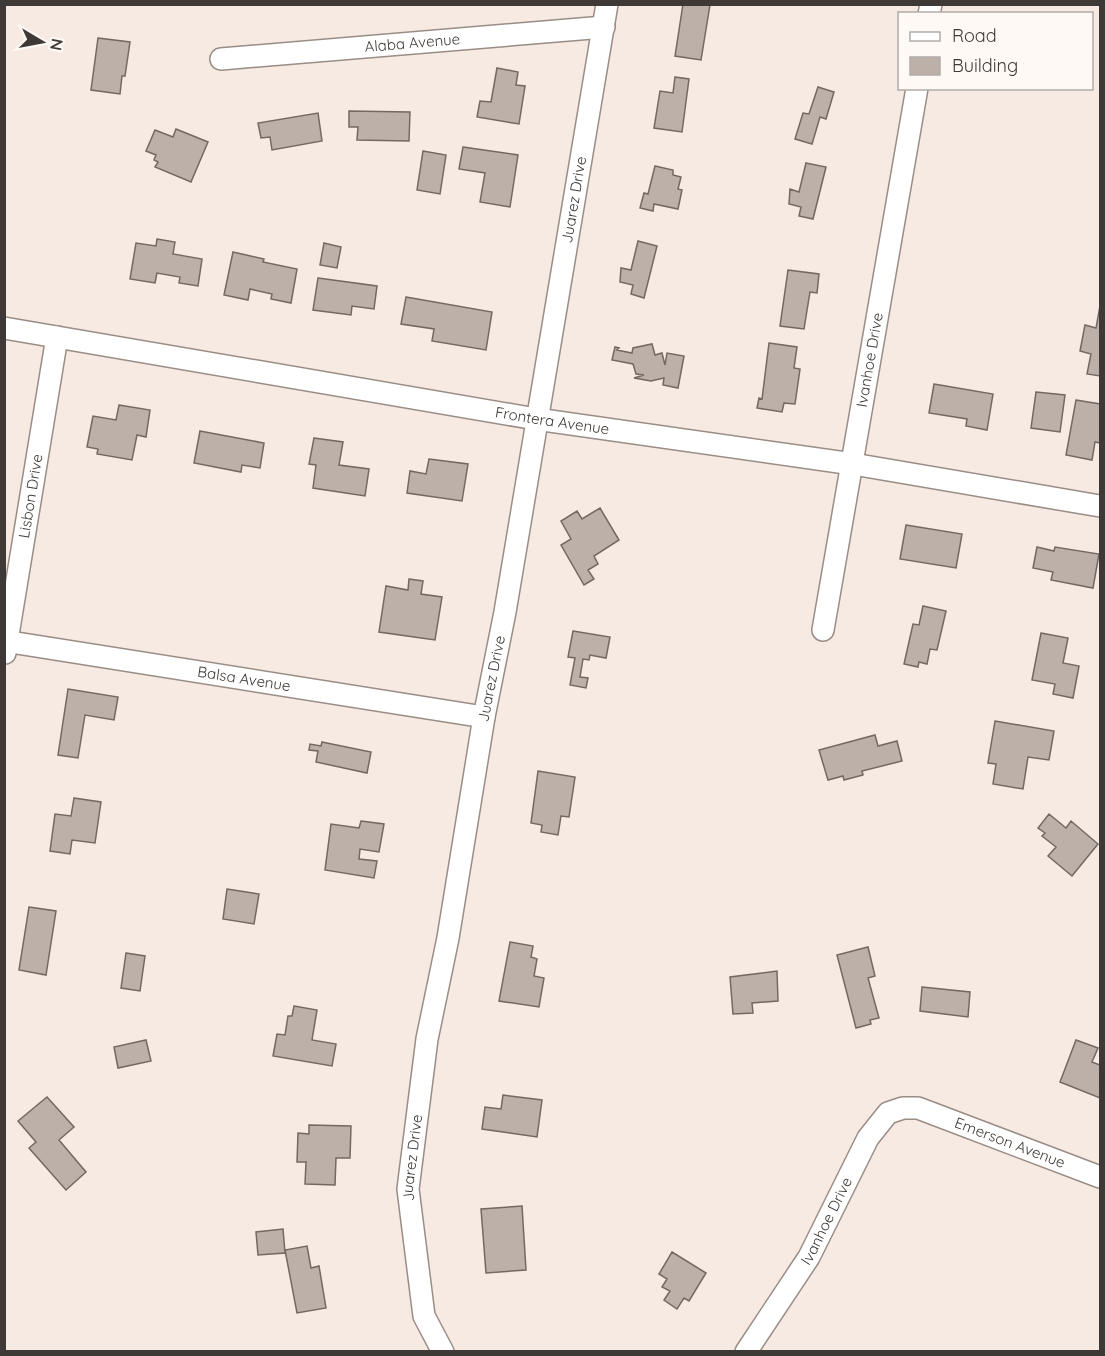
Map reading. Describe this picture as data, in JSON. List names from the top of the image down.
{
  "streets": {
    "street": [
      "Alaba Avenue",
      "Juarez Drive",
      "Ivanhoe Drive",
      "Frontera Avenue",
      "Lisbon Drive",
      "Balsa Avenue",
      "Emerson Avenue"
    ]
  },
  "crossings": [
    ["Alaba Avenue", "Juarez Drive"],
    ["Juarez Drive", "Frontera Avenue"],
    ["Juarez Drive", "Balsa Avenue"],
    ["Ivanhoe Drive", "Frontera Avenue"],
    ["Ivanhoe Drive", "Emerson Avenue"],
    ["Frontera Avenue", "Lisbon Drive"],
    ["Lisbon Drive", "Balsa Avenue"]
  ],
  "legend": ["Road", "Building"],
  "north": "right"
}
